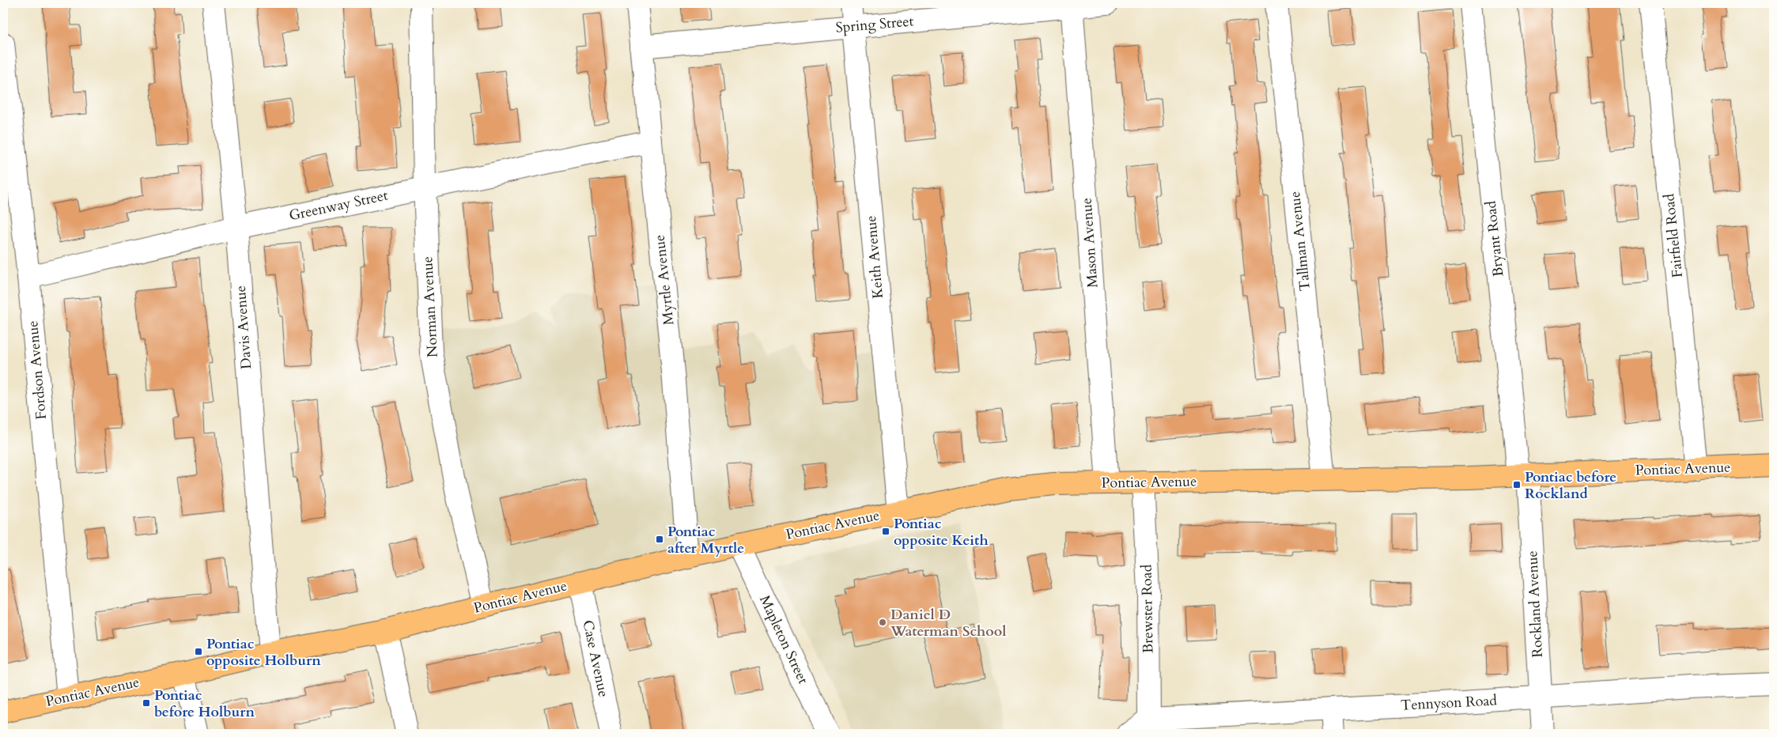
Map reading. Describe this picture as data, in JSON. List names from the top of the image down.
{
  "streets": {
    "main road": ["Pontiac Avenue"],
    "street": [
      "Spring Street",
      "Greenway Street",
      "Fairfield Road",
      "Bryant Road",
      "Tallman Avenue",
      "Mason Avenue",
      "Keith Avenue",
      "Myrtle Avenue",
      "Norman Avenue",
      "Davis Avenue",
      "Fordson Avenue",
      "Rockland Avenue",
      "Brewster Road",
      "Mapleton Street",
      "Case Avenue",
      "Tennyson Road"
    ]
  },
  "crossings": [
    ["Spring Street", "Mason Avenue"],
    ["Spring Street", "Keith Avenue"],
    ["Spring Street", "Myrtle Avenue"],
    ["Greenway Street", "Myrtle Avenue"],
    ["Greenway Street", "Norman Avenue"],
    ["Greenway Street", "Davis Avenue"],
    ["Greenway Street", "Fordson Avenue"],
    ["Fairfield Road", "Pontiac Avenue"],
    ["Bryant Road", "Pontiac Avenue"],
    ["Bryant Road", "Rockland Avenue"],
    ["Tallman Avenue", "Pontiac Avenue"],
    ["Mason Avenue", "Pontiac Avenue"],
    ["Keith Avenue", "Pontiac Avenue"],
    ["Myrtle Avenue", "Pontiac Avenue"],
    ["Norman Avenue", "Pontiac Avenue"],
    ["Davis Avenue", "Pontiac Avenue"],
    ["Fordson Avenue", "Pontiac Avenue"],
    ["Pontiac Avenue", "Rockland Avenue"],
    ["Pontiac Avenue", "Brewster Road"],
    ["Pontiac Avenue", "Mapleton Street"],
    ["Pontiac Avenue", "Case Avenue"],
    ["Rockland Avenue", "Tennyson Road"],
    ["Brewster Road", "Tennyson Road"]
  ],
  "places": {
    "transit": [
      "Pontiac before Rockland",
      "Pontiac opposite Keith",
      "Pontiac after Myrtle",
      "Pontiac opposite Holburn",
      "Pontiac before Holburn"
    ],
    "other": ["Daniel D Waterman School"]
  }
}
